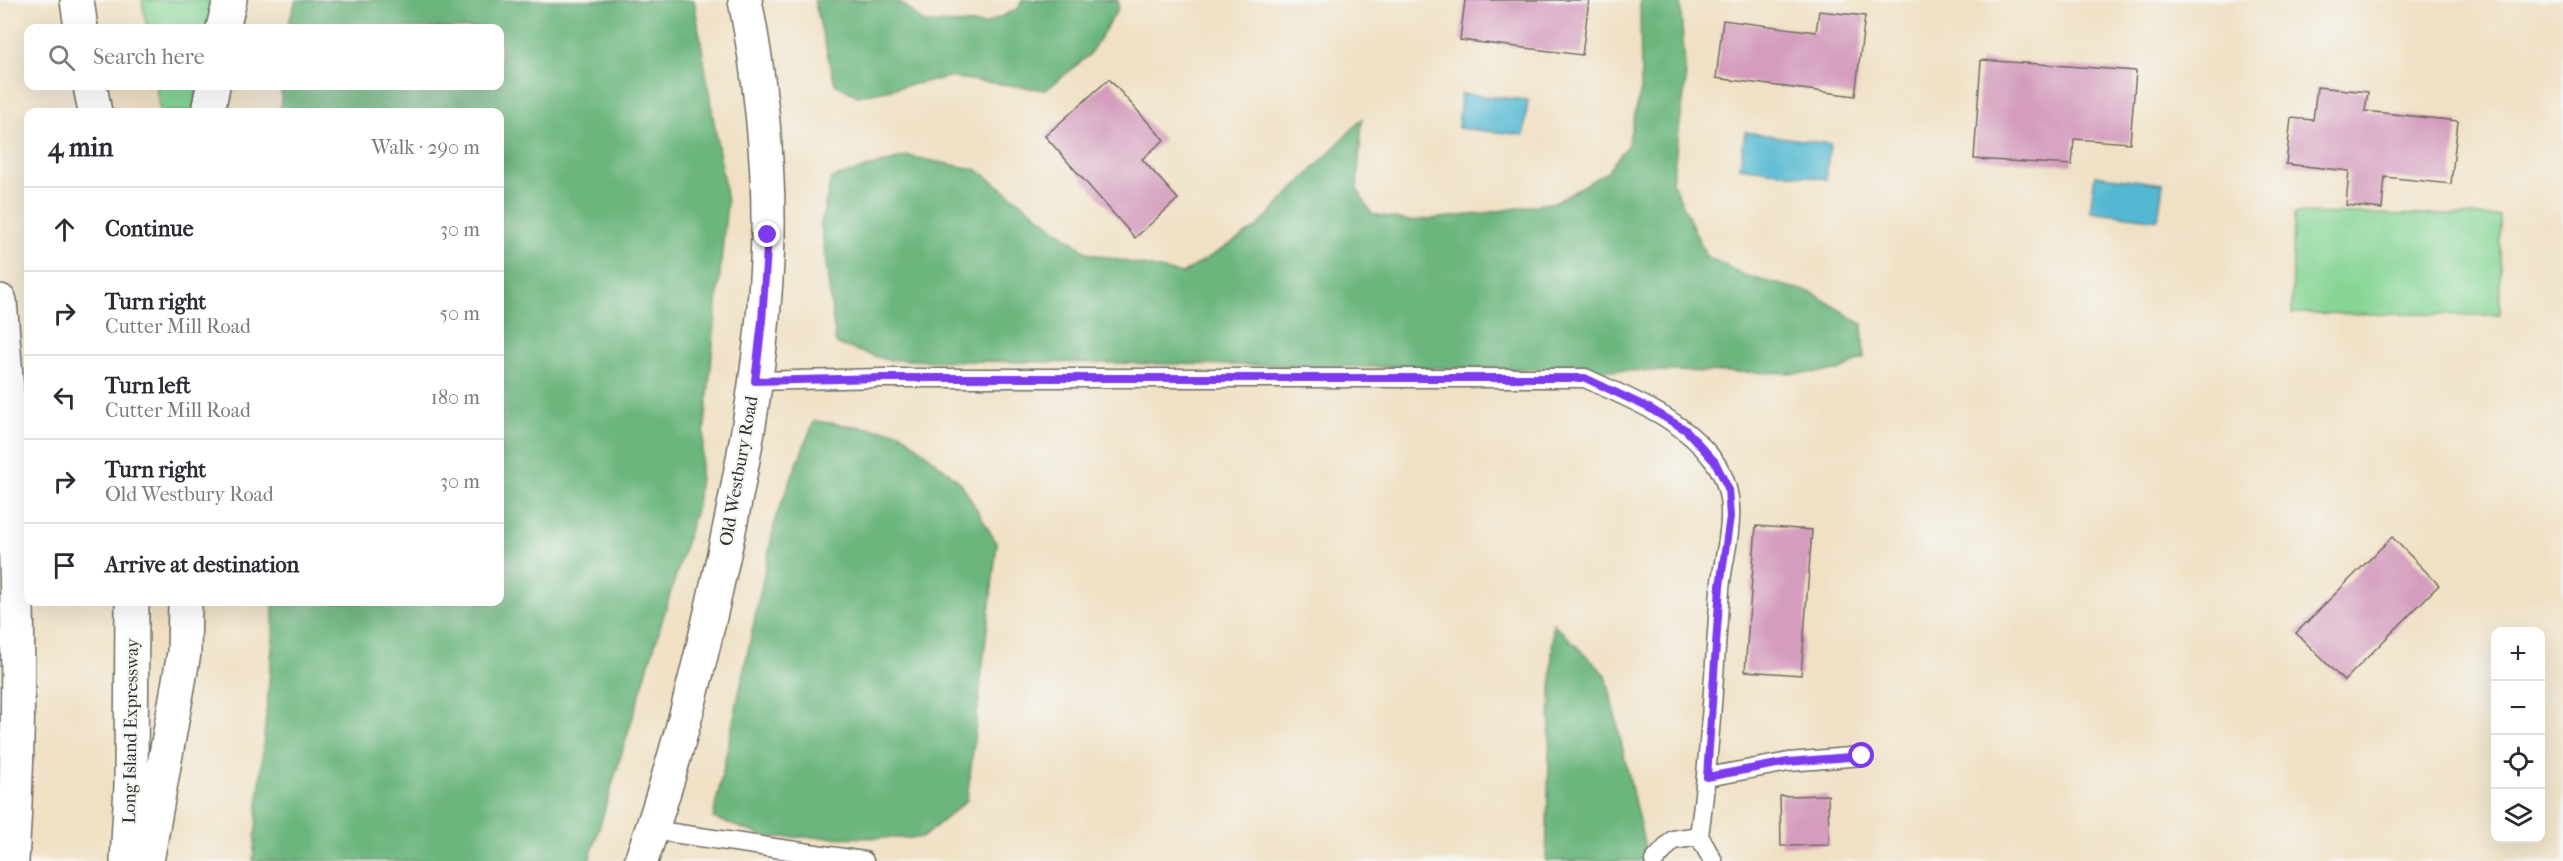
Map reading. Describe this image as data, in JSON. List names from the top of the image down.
{
  "streets": {
    "main road": ["Old Westbury Road", "Long Island Expressway"]
  },
  "page": {
    "search": "Search here",
    "heading": ["4 min", "Walk · 290 m"],
    "list": [
      ["Continue", "30 m"],
      ["Turn right", "Cutter Mill Road", "50 m"],
      ["Turn left", "Cutter Mill Road", "180 m"],
      ["Turn right", "Old Westbury Road", "30 m"],
      "Arrive at destination"
    ],
    "map_buttons": ["+", "−"]
  }
}
